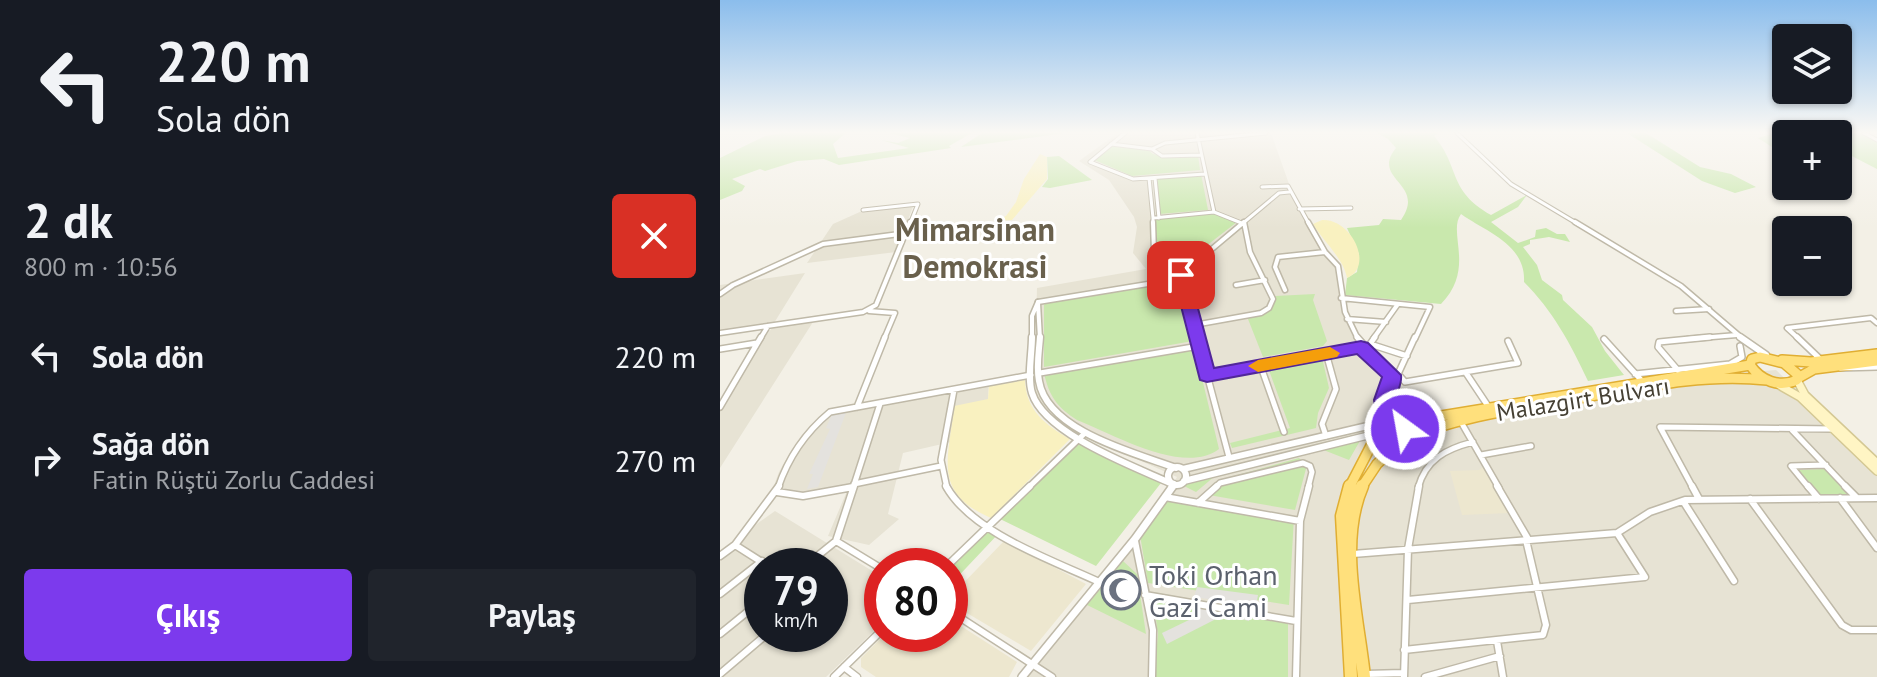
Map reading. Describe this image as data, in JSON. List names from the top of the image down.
{
  "streets": {
    "highway": ["Malazgirt Bulvarı"]
  },
  "districts": ["Mimarsinan Demokrasi"],
  "places": {
    "mosque": ["Toki Orhan Gazi Cami"]
  },
  "page": {
    "turn": ["220 m", "Sola dön"],
    "map_buttons": ["+", "−"],
    "heading": ["2 dk", "800 m · 10:56"],
    "list": [
      {
        "name": "Sola dön",
        "value": "220 m"
      },
      {
        "name": "Sağa dön",
        "note": "Fatin Rüştü Zorlu Caddesi",
        "value": "270 m"
      }
    ],
    "speed": "79 km/h",
    "limit": "80",
    "buttons": ["Çıkış", "Paylaş"]
  }
}
